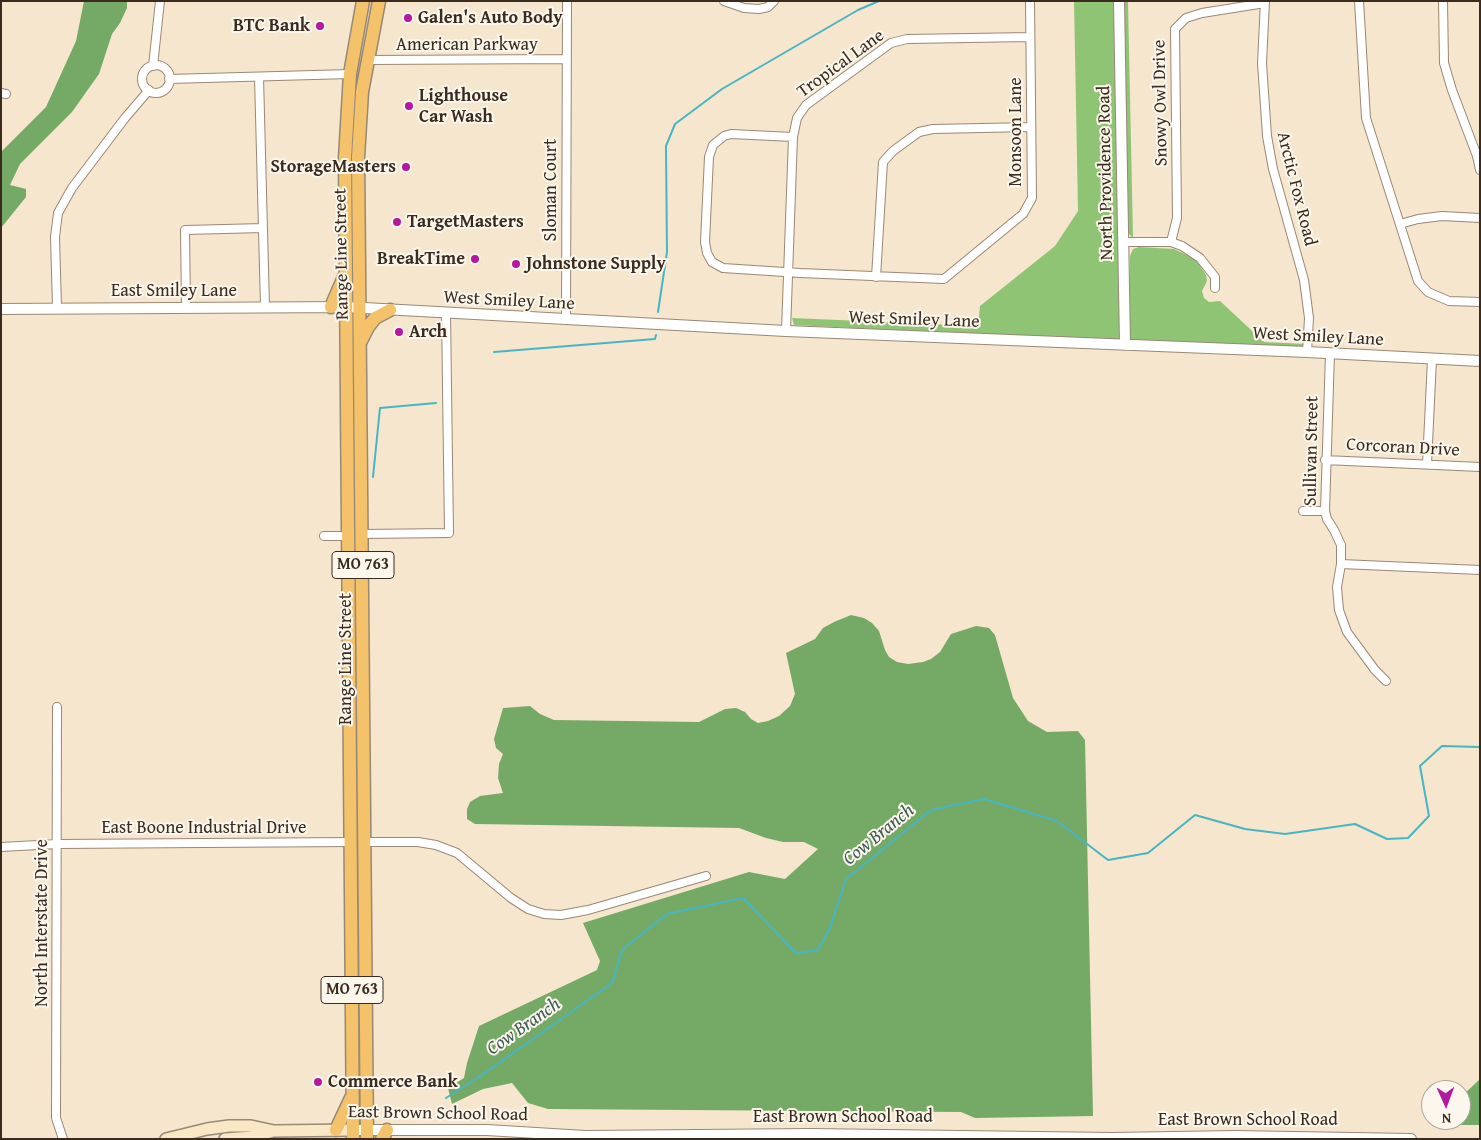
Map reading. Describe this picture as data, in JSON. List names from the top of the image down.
{
  "streets": {
    "main road": ["Range Line Street", "MO 763", "East Brown School Road"],
    "street": [
      "American Parkway",
      "Tropical Lane",
      "Snowy Owl Drive",
      "Monsoon Lane",
      "North Providence Road",
      "Arctic Fox Road",
      "Sloman Court",
      "East Smiley Lane",
      "West Smiley Lane",
      "Corcoran Drive",
      "Sullivan Street",
      "East Boone Industrial Drive",
      "North Interstate Drive"
    ]
  },
  "crossings": [
    ["American Parkway", "Sloman Court"],
    ["American Parkway", "Range Line Street"],
    ["Tropical Lane", "Monsoon Lane"],
    ["Tropical Lane", "West Smiley Lane"],
    ["Snowy Owl Drive", "Arctic Fox Road"],
    ["North Providence Road", "West Smiley Lane"],
    ["Arctic Fox Road", "West Smiley Lane"],
    ["Sloman Court", "West Smiley Lane"],
    ["Range Line Street", "East Smiley Lane"],
    ["Range Line Street", "West Smiley Lane"],
    ["Range Line Street", "East Boone Industrial Drive"],
    ["Range Line Street", "East Brown School Road"],
    ["East Smiley Lane", "West Smiley Lane"],
    ["West Smiley Lane", "Sullivan Street"],
    ["Corcoran Drive", "Sullivan Street"],
    ["East Boone Industrial Drive", "North Interstate Drive"]
  ],
  "water": ["Cow Branch"],
  "places": [
    "Galen's Auto Body",
    "BTC Bank",
    "Lighthouse Car Wash",
    "StorageMasters",
    "TargetMasters",
    "BreakTime",
    "Johnstone Supply",
    "Arch",
    "Commerce Bank"
  ],
  "north": "bottom"
}
